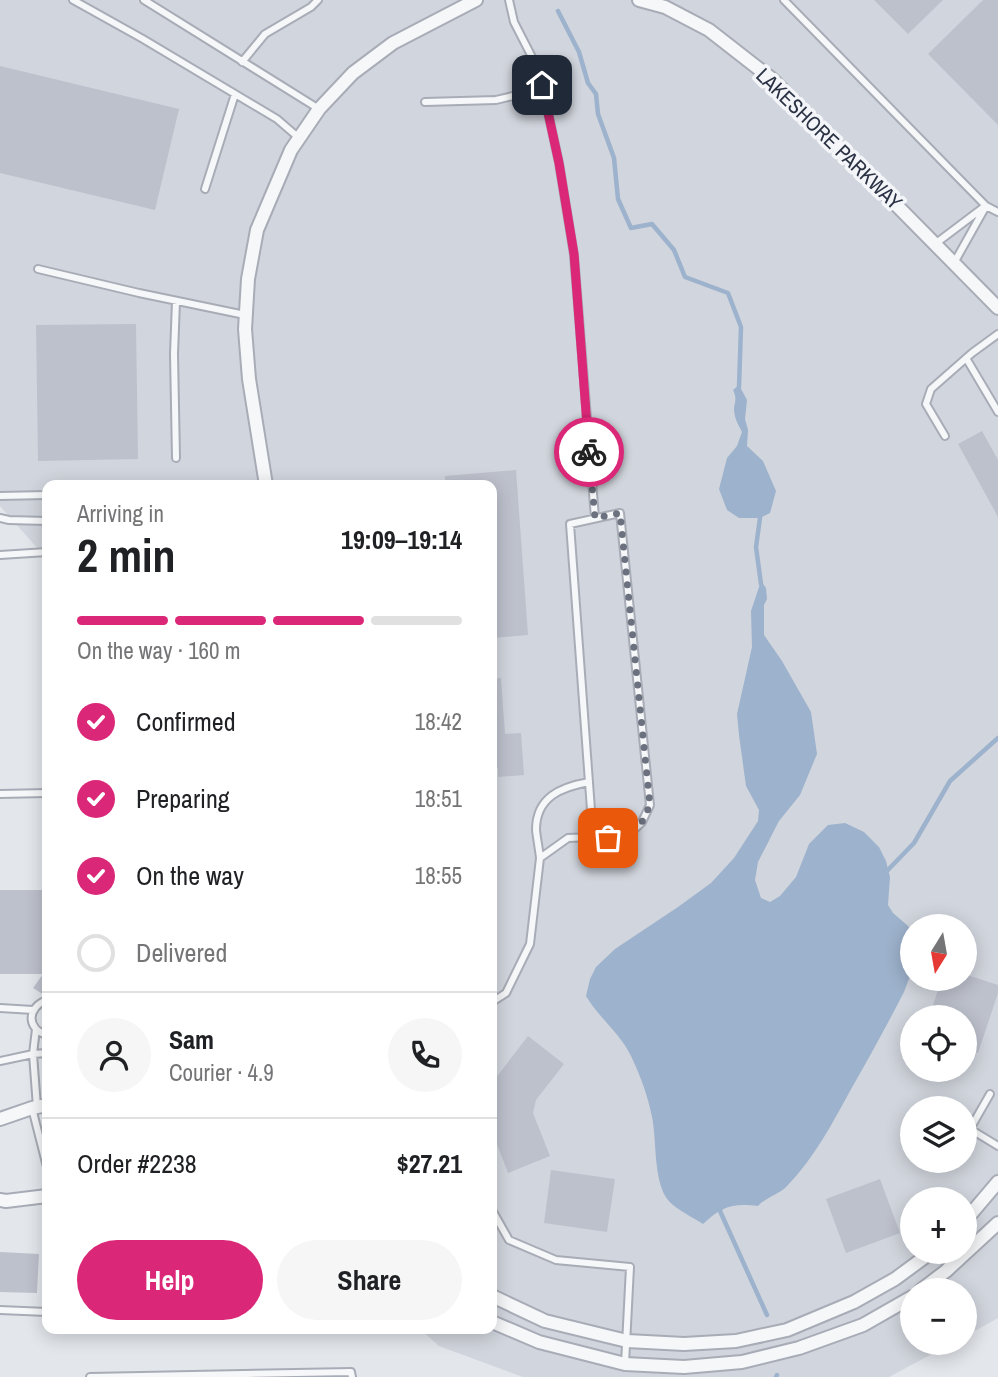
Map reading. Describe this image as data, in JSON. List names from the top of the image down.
{
  "streets": {
    "street": ["LAKESHORE PARKWAY"]
  },
  "north": "bottom",
  "page": {
    "heading": ["2 min", "Arriving in", "19:09–19:14"],
    "panel": [
      "Sam",
      "Courier · 4.9",
      "Order #2238",
      "$27.21"
    ],
    "bar": "On the way · 160 m",
    "list": [
      ["Confirmed", "18:42"],
      ["Preparing", "18:51"],
      ["On the way", "18:55"],
      "Delivered"
    ],
    "map_buttons": ["+", "−"],
    "buttons": ["Help", "Share"]
  }
}
